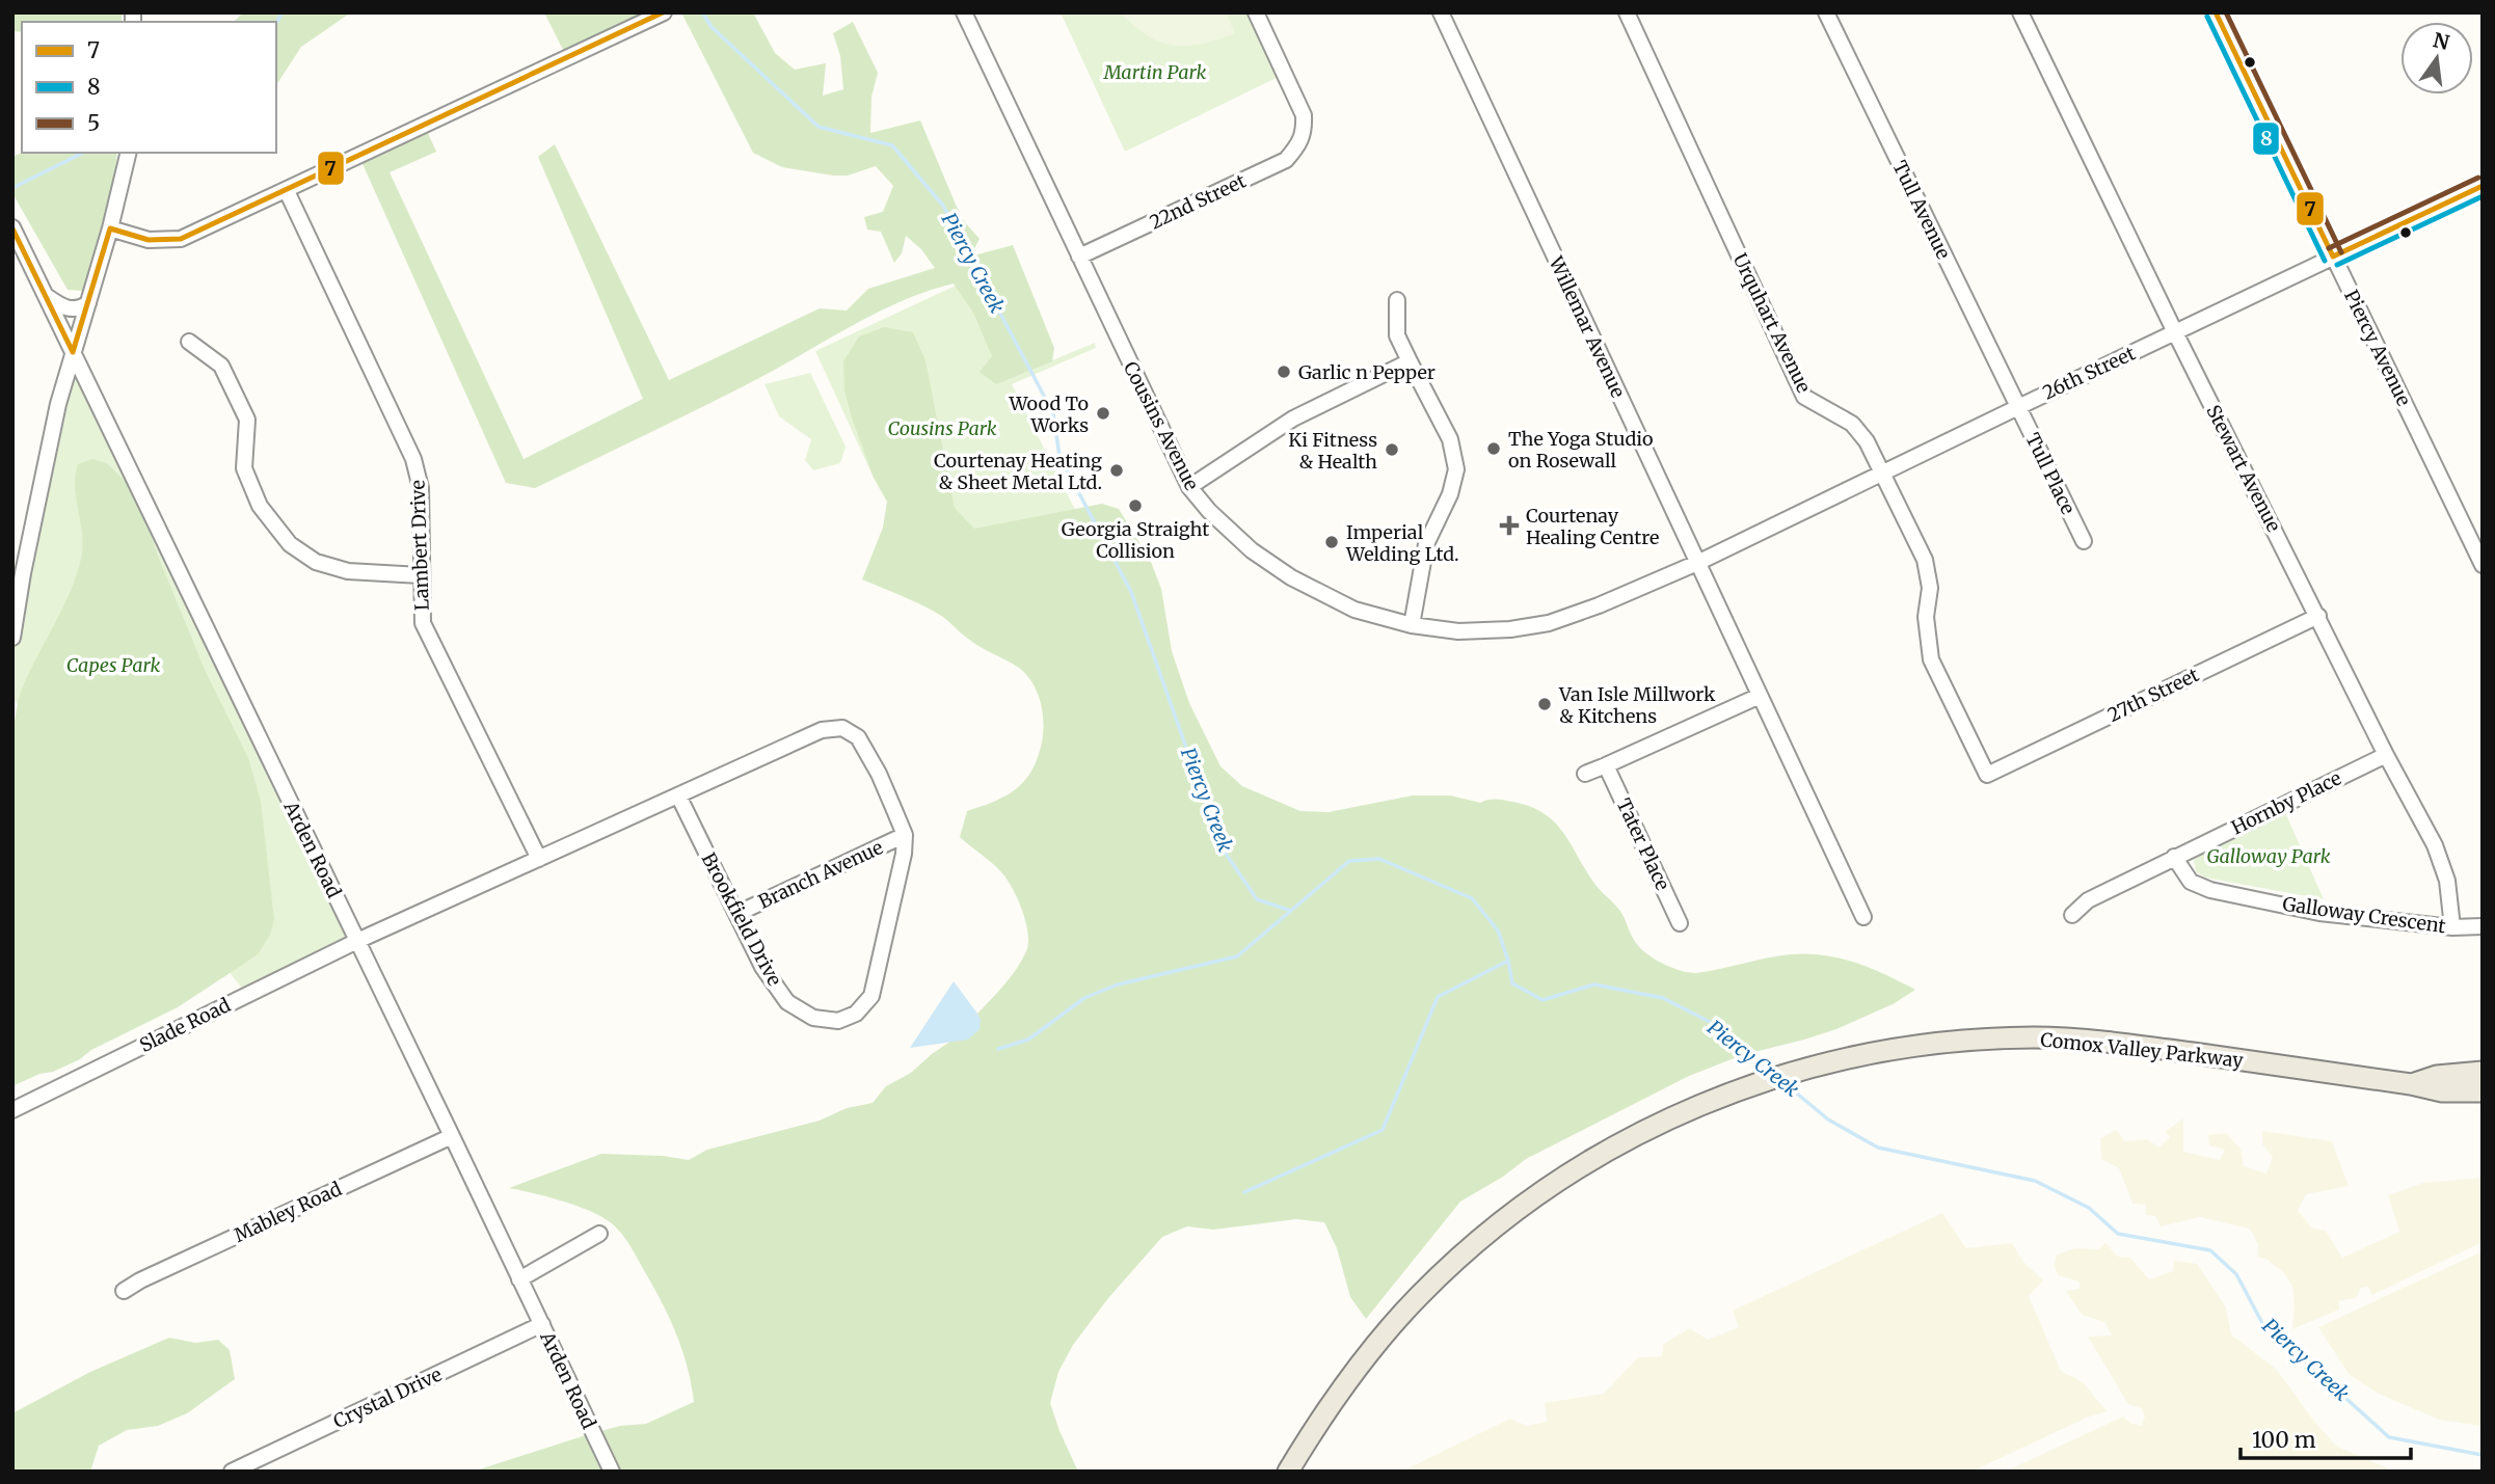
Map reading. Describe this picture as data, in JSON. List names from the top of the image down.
{
  "streets": {
    "main road": ["Comox Valley Parkway"],
    "street": [
      "22nd Street",
      "Tull Avenue",
      "Urquhart Avenue",
      "Willemar Avenue",
      "Piercy Avenue",
      "26th Street",
      "Cousins Avenue",
      "Stewart Avenue",
      "Tull Place",
      "Lambert Drive",
      "27th Street",
      "Hornby Place",
      "Tater Place",
      "Arden Road",
      "Branch Avenue",
      "Galloway Crescent",
      "Brookfield Drive",
      "Slade Road",
      "Mabley Road",
      "Crystal Drive"
    ]
  },
  "crossings": [
    ["22nd Street", "Cousins Avenue"],
    ["Tull Avenue", "26th Street"],
    ["Tull Avenue", "Tull Place"],
    ["Urquhart Avenue", "26th Street"],
    ["Urquhart Avenue", "27th Street"],
    ["Willemar Avenue", "26th Street"],
    ["Willemar Avenue", "Cousins Avenue"],
    ["Piercy Avenue", "26th Street"],
    ["26th Street", "Cousins Avenue"],
    ["26th Street", "Stewart Avenue"],
    ["26th Street", "Tull Place"],
    ["Stewart Avenue", "27th Street"],
    ["Stewart Avenue", "Hornby Place"],
    ["Stewart Avenue", "Galloway Crescent"],
    ["Hornby Place", "Galloway Crescent"],
    ["Arden Road", "Slade Road"],
    ["Arden Road", "Mabley Road"],
    ["Arden Road", "Crystal Drive"],
    ["Branch Avenue", "Brookfield Drive"]
  ],
  "water": ["Piercy Creek"],
  "parks": [
    "Martin Park",
    "Cousins Park",
    "Capes Park",
    "Galloway Park"
  ],
  "places": {
    "other": [
      "Garlic n Pepper",
      "Wood To Works",
      "The Yoga Studio on Rosewall",
      "Ki Fitness & Health",
      "Courtenay Heating & Sheet Metal Ltd.",
      "Georgia Straight Collision",
      "Imperial Welding Ltd.",
      "Van Isle Millwork & Kitchens"
    ],
    "health": ["Courtenay Healing Centre"]
  },
  "lines": ["transit line 7", "transit line 5", "transit line 8"],
  "legend": ["7", "8", "5"],
  "scale_bar": "100 m",
  "north": "top"
}
